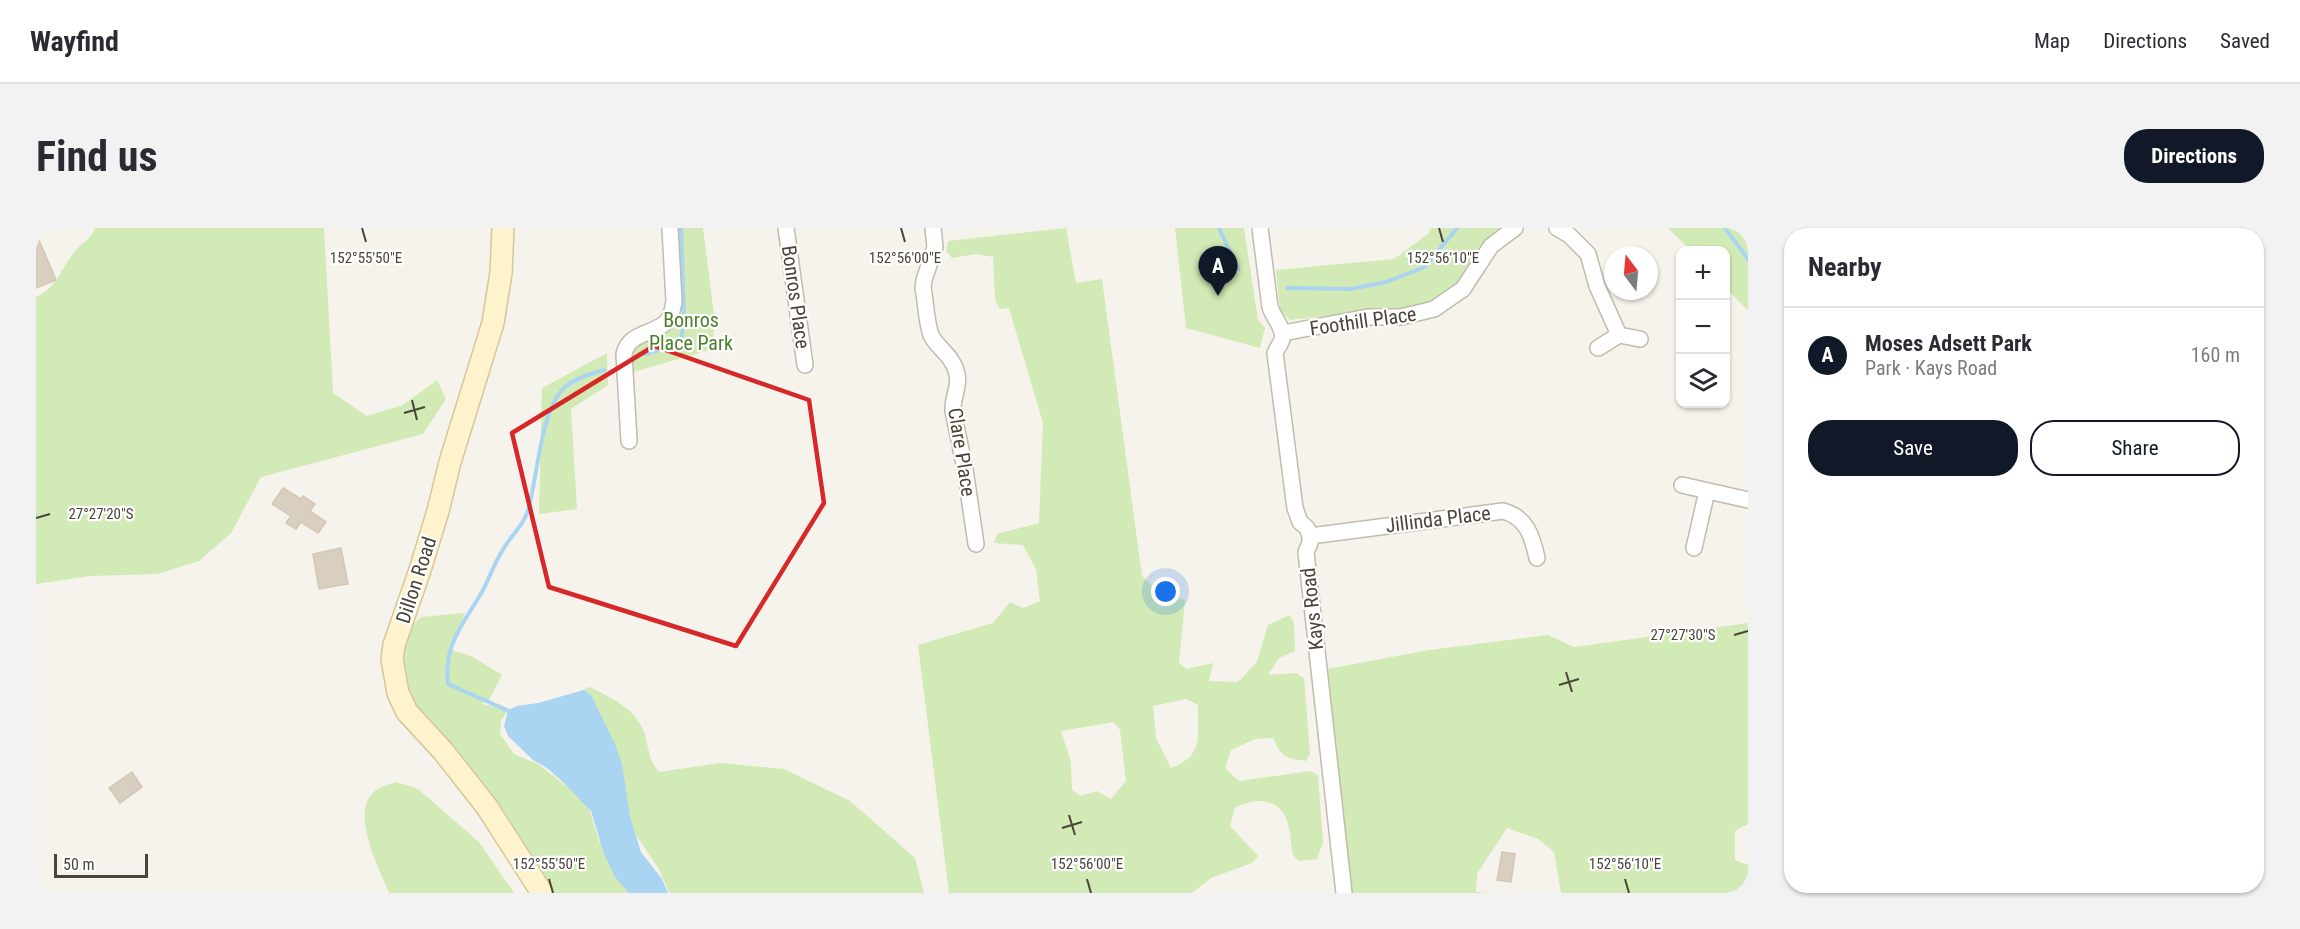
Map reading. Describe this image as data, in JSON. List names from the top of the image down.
{
  "streets": {
    "main road": ["Dillon Road"],
    "street": [
      "Bonros Place",
      "Foothill Place",
      "Clare Place",
      "Jillinda Place",
      "Kays Road"
    ]
  },
  "crossings": [
    ["Jillinda Place", "Kays Road"]
  ],
  "parks": ["Bonros Place Park"],
  "scale_bar": "50 m",
  "north": "top",
  "page": {
    "header": "Wayfind",
    "nav": ["Map", "Directions", "Saved"],
    "buttons": [
      "Directions",
      ["Save", "Share"]
    ],
    "title": "Find us",
    "heading": "Nearby",
    "map_buttons": ["+", "−"],
    "pins": "A",
    "list": [
      {
        "mark": "A",
        "name": "Moses Adsett Park",
        "note": "Park · Kays Road",
        "value": "160 m"
      }
    ],
    "scale": "50 m"
  },
  "coordinates": [
    "152°55'50\"E",
    "152°56'00\"E",
    "152°56'10\"E",
    "27°27'20\"S",
    "27°27'30\"S"
  ]
}
